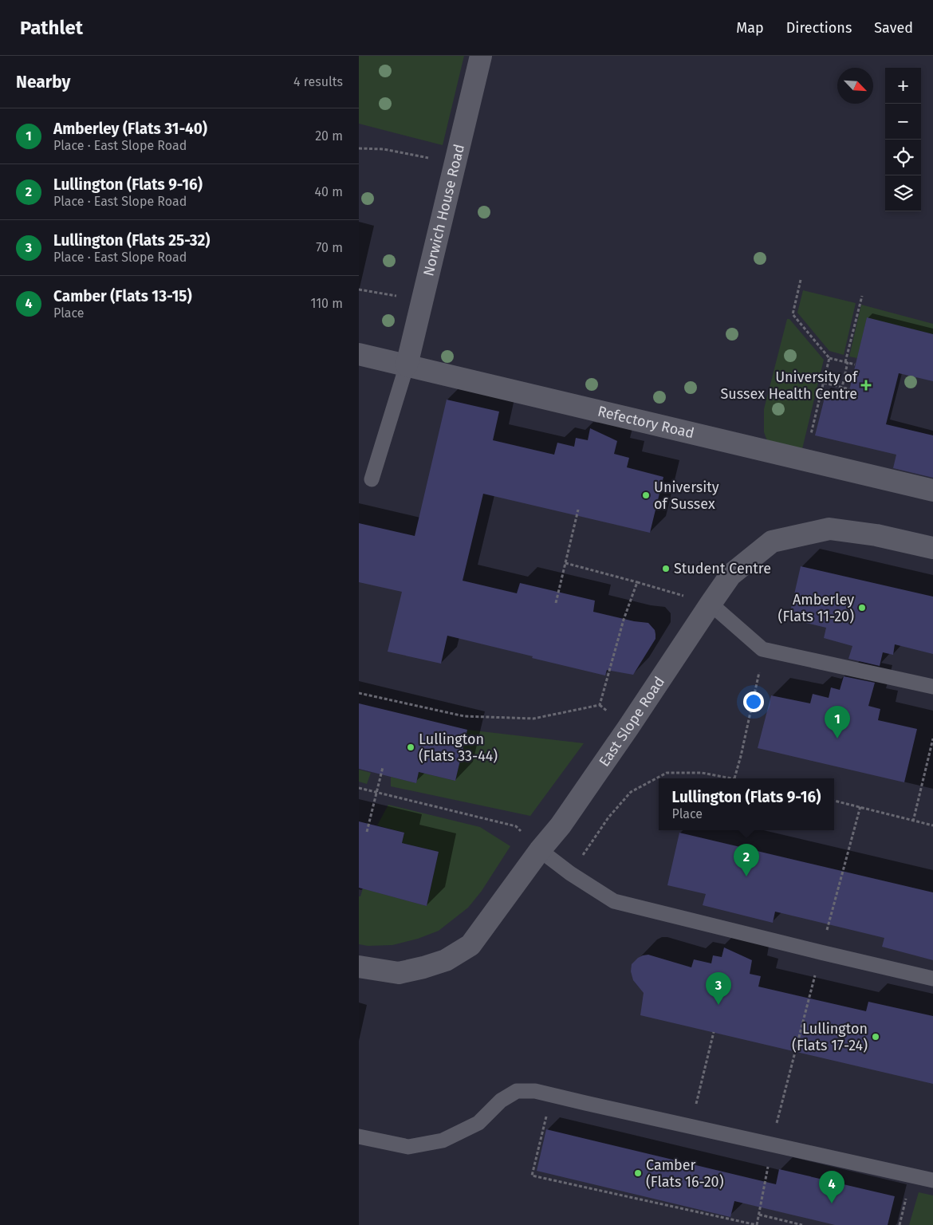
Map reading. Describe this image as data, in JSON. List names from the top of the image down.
{
  "streets": {
    "street": ["Norwich House Road", "Refectory Road", "East Slope Road"]
  },
  "crossings": [
    ["Norwich House Road", "Refectory Road"]
  ],
  "places": {
    "health": ["University of Sussex Health Centre"],
    "other": [
      "University of Sussex",
      "Student Centre",
      "Amberley (Flats 11-20)",
      "Lullington (Flats 33-44)",
      "Lullington (Flats 17-24)",
      "Camber (Flats 16-20)"
    ]
  },
  "north": "bottom right",
  "page": {
    "header": "Pathlet",
    "nav": ["Map", "Directions", "Saved"],
    "heading": ["Nearby", "4 results"],
    "map_buttons": ["+", "−"],
    "list": [
      {
        "mark": "1",
        "name": "Amberley (Flats 31-40)",
        "note": "Place · East Slope Road",
        "value": "20 m"
      },
      {
        "mark": "2",
        "name": "Lullington (Flats 9-16)",
        "note": "Place · East Slope Road",
        "value": "40 m"
      },
      {
        "mark": "3",
        "name": "Lullington (Flats 25-32)",
        "note": "Place · East Slope Road",
        "value": "70 m"
      },
      {
        "mark": "4",
        "name": "Camber (Flats 13-15)",
        "note": "Place",
        "value": "110 m"
      }
    ],
    "pins": [
      "1",
      "2",
      "3",
      "4"
    ],
    "popup": ["Lullington (Flats 9-16)", "Place"]
  }
}
